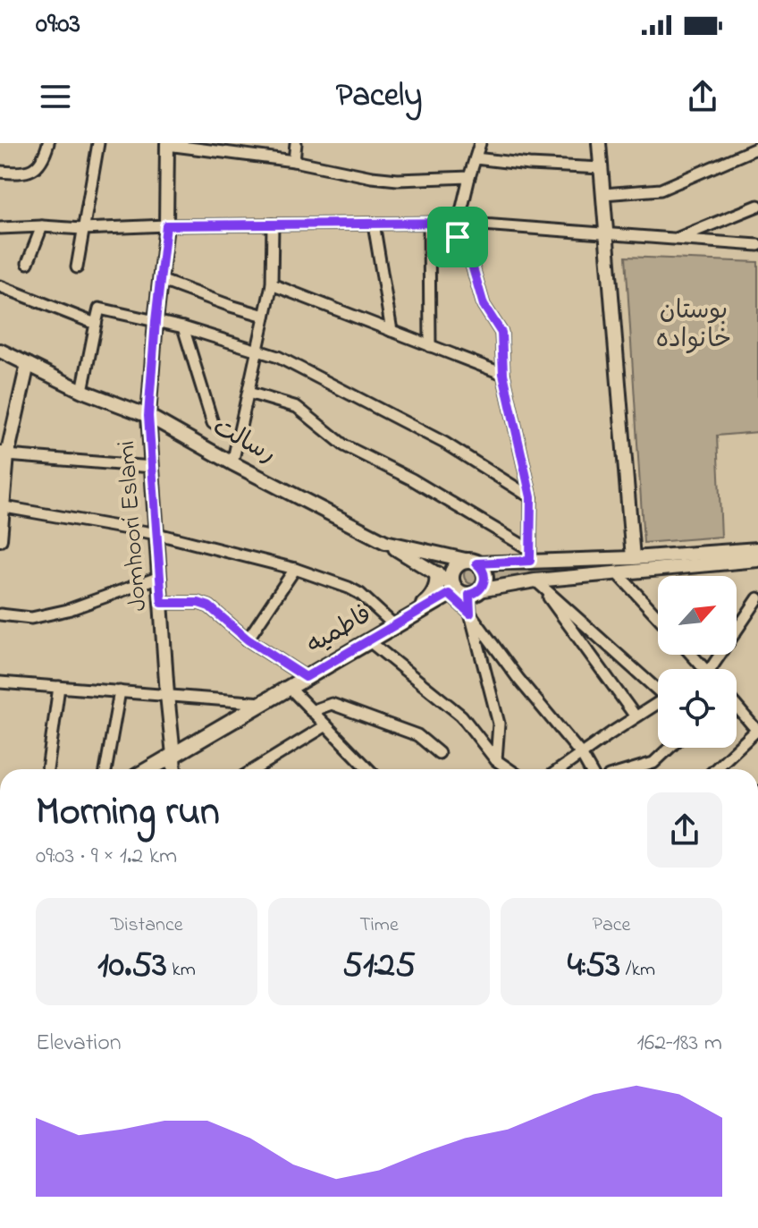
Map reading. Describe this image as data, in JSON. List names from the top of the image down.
{
  "streets": {
    "main road": ["فاطمیه"],
    "street": ["رسالت", "Jomhoori Eslami"]
  },
  "crossings": [
    ["رسالت", "Jomhoori Eslami"],
    ["رسالت", "فاطمیه"],
    ["Jomhoori Eslami", "فاطمیه"]
  ],
  "parks": ["بوستان خانواده"],
  "north": "top right",
  "page": {
    "status": "09:03",
    "header": "Pacely",
    "heading": ["Morning run", "09:03 · 9 × 1.2 km"],
    "stats": [
      ["Distance", "10.53 km"],
      ["Time", "51:25"],
      ["Pace", "4:53 /km"]
    ],
    "chart": ["Elevation", "162–183 m"]
  }
}
